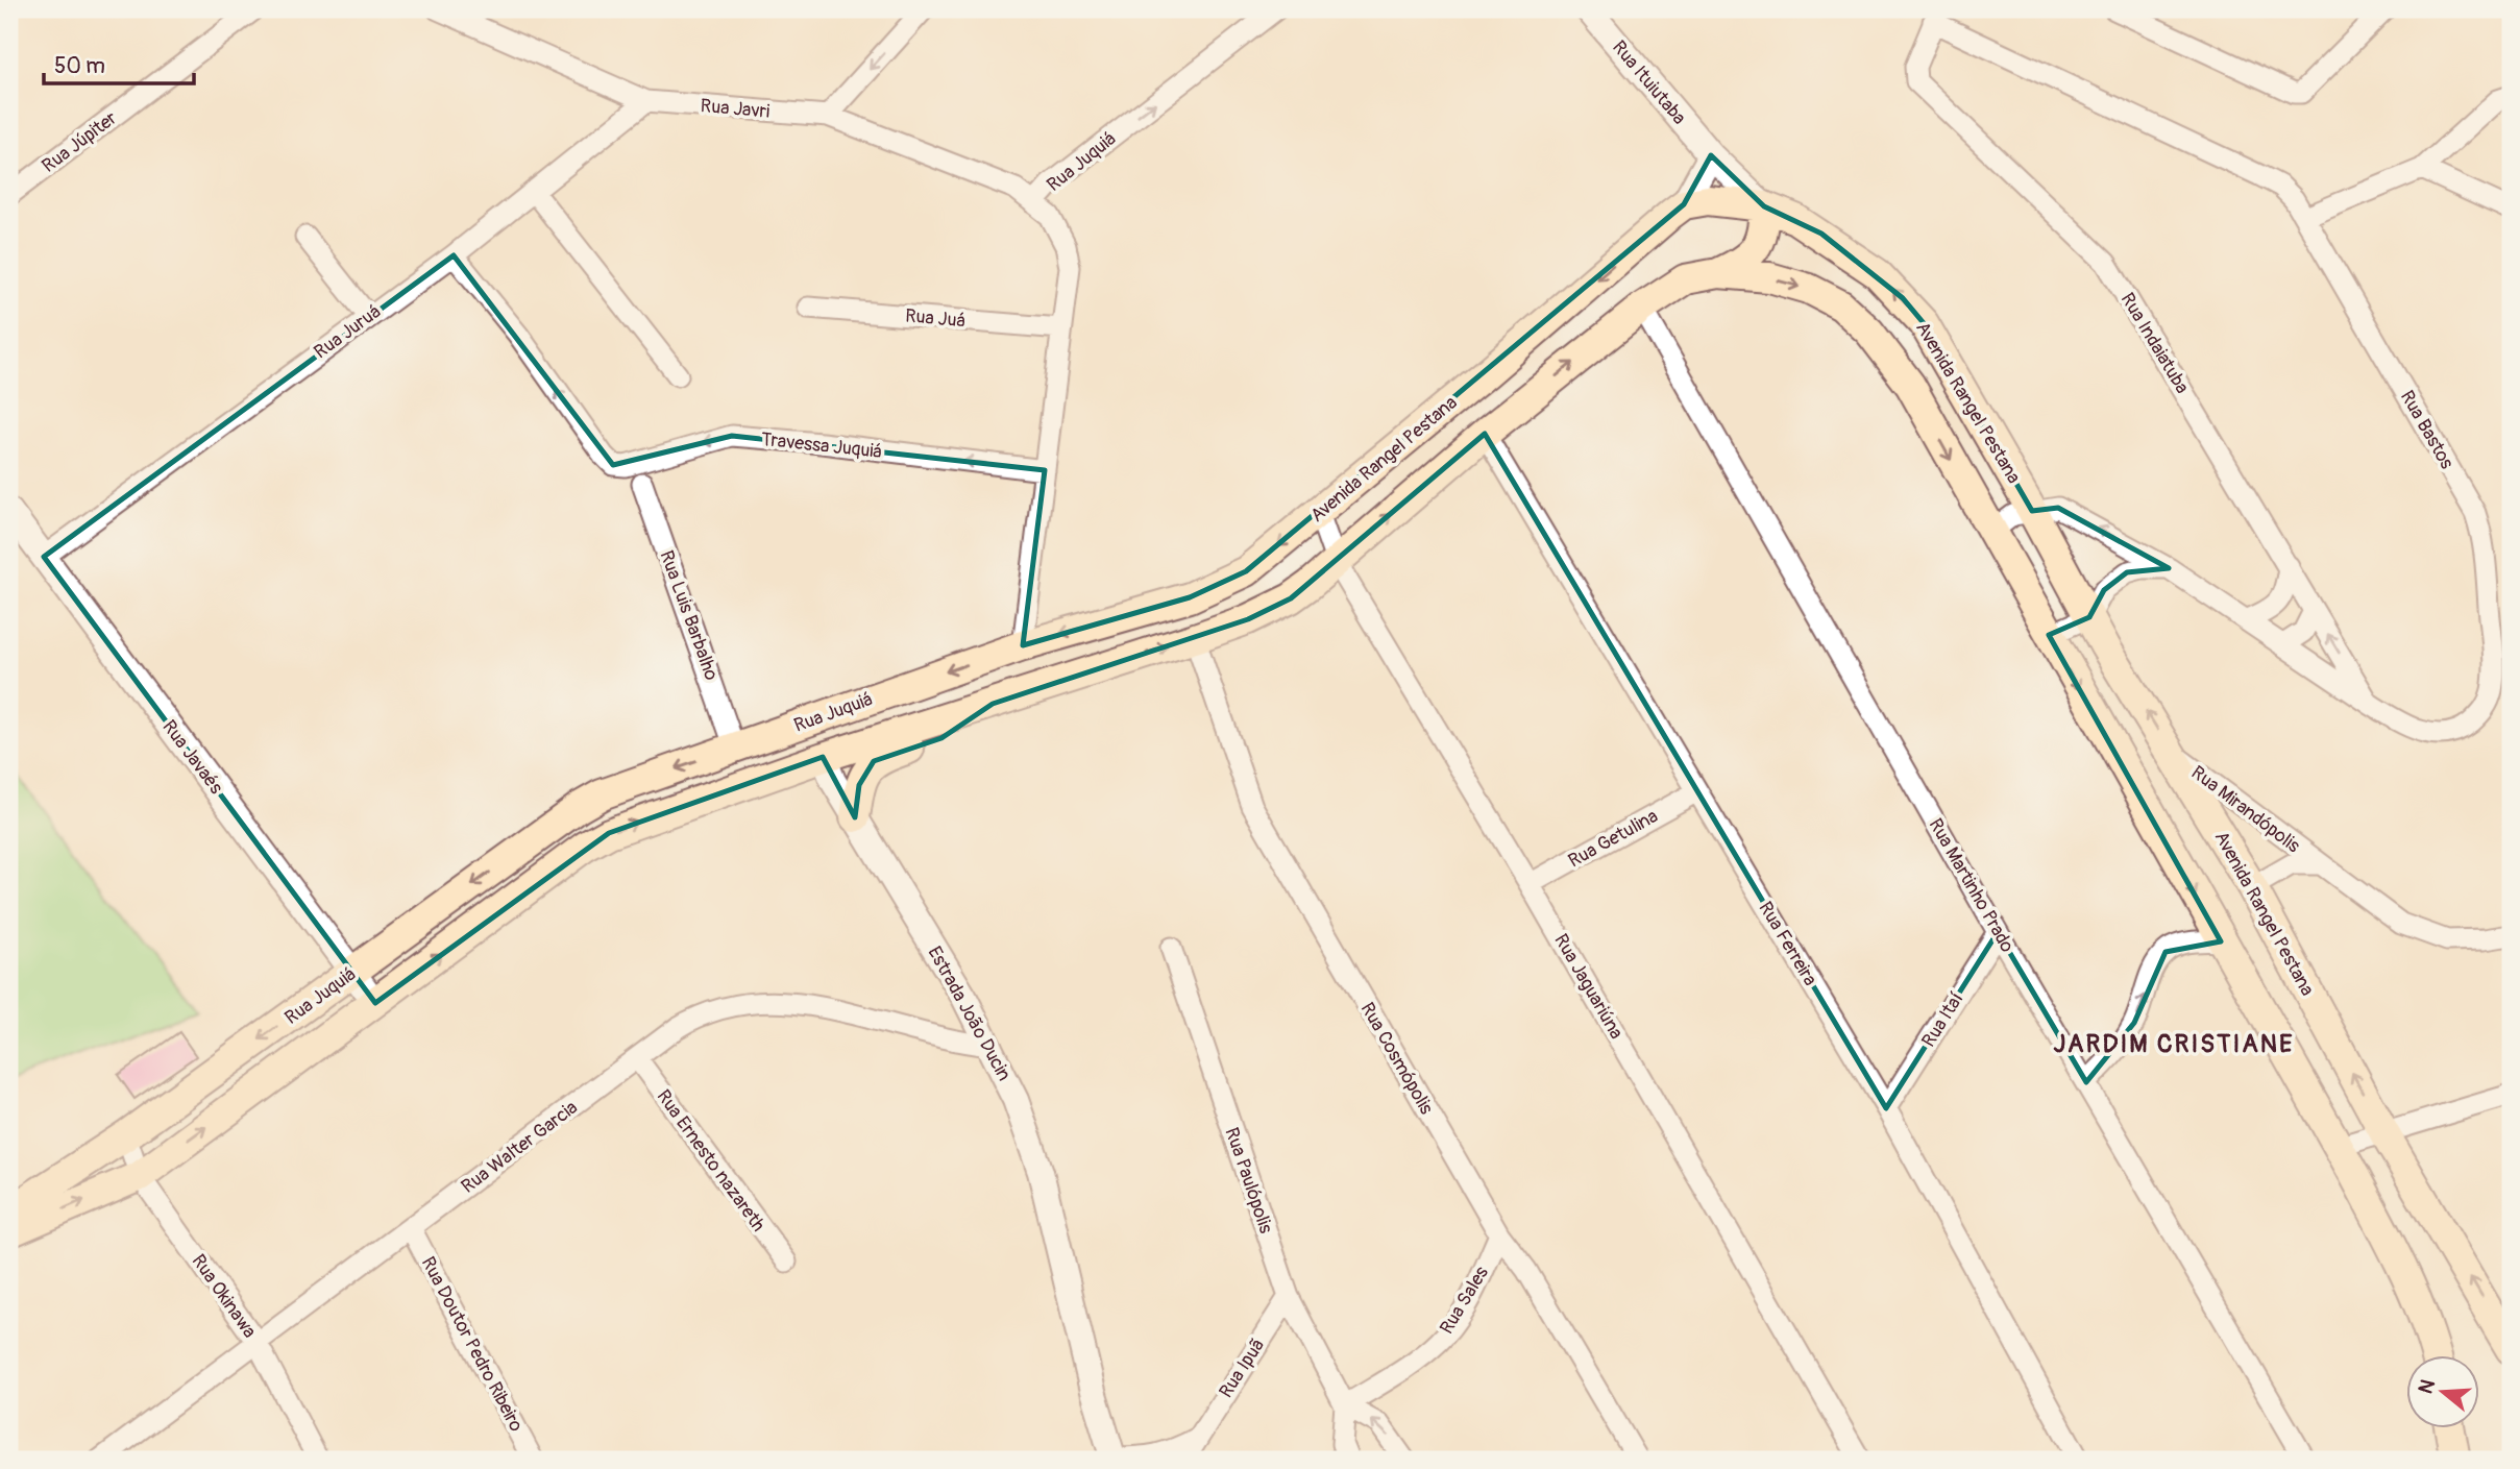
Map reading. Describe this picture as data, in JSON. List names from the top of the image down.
{
  "streets": {
    "main road": ["Rua Juquiá", "Avenida Rangel Pestana"],
    "street": [
      "Rua Ituiutaba",
      "Rua Javri",
      "Rua Júpiter",
      "Rua Juá",
      "Rua Juruá",
      "Rua Indaiatuba",
      "Rua Bastos",
      "Travessa Juquiá",
      "Rua Luis Barbalho",
      "Rua Javaés",
      "Rua Mirandópolis",
      "Rua Getulina",
      "Rua Martinho Prado",
      "Rua Ferreira",
      "Rua Jaguariúna",
      "Estrada João Ducin",
      "Rua Itaí",
      "Rua Cosmópolis",
      "Rua Walter Garcia",
      "Rua Ernesto nazareth",
      "Rua Paulópolis",
      "Rua Okinawa",
      "Rua Sales",
      "Rua Doutor Pedro Ribeiro",
      "Rua Ipuã"
    ]
  },
  "crossings": [
    ["Rua Ituiutaba", "Avenida Rangel Pestana"],
    ["Rua Javri", "Rua Juquiá"],
    ["Rua Javri", "Rua Juruá"],
    ["Rua Juquiá", "Rua Juá"],
    ["Rua Juquiá", "Avenida Rangel Pestana"],
    ["Rua Juquiá", "Travessa Juquiá"],
    ["Rua Juquiá", "Rua Luis Barbalho"],
    ["Rua Juquiá", "Rua Javaés"],
    ["Rua Juquiá", "Estrada João Ducin"],
    ["Rua Juquiá", "Rua Okinawa"],
    ["Rua Juruá", "Travessa Juquiá"],
    ["Rua Juruá", "Rua Javaés"],
    ["Rua Indaiatuba", "Rua Bastos"],
    ["Avenida Rangel Pestana", "Rua Bastos"],
    ["Avenida Rangel Pestana", "Rua Mirandópolis"],
    ["Avenida Rangel Pestana", "Rua Jaguariúna"],
    ["Rua Getulina", "Rua Ferreira"],
    ["Rua Getulina", "Rua Jaguariúna"],
    ["Rua Martinho Prado", "Rua Itaí"],
    ["Rua Ferreira", "Rua Itaí"],
    ["Estrada João Ducin", "Rua Walter Garcia"],
    ["Rua Cosmópolis", "Rua Sales"],
    ["Rua Walter Garcia", "Rua Ernesto nazareth"],
    ["Rua Walter Garcia", "Rua Okinawa"],
    ["Rua Walter Garcia", "Rua Doutor Pedro Ribeiro"],
    ["Rua Paulópolis", "Rua Sales"],
    ["Rua Paulópolis", "Rua Ipuã"]
  ],
  "one_way": ["Travessa Juquiá"],
  "districts": ["JARDIM CRISTIANE"],
  "scale_bar": "50 m",
  "north": "left"
}
